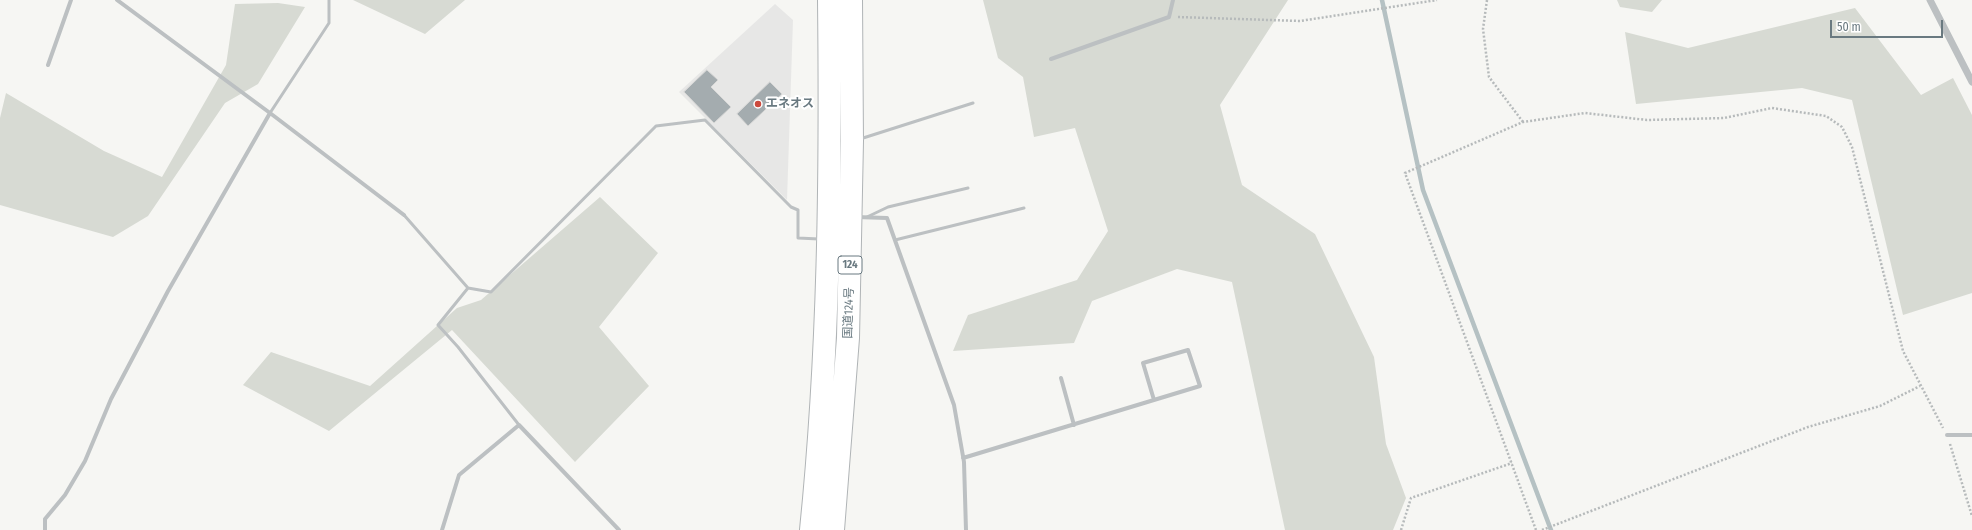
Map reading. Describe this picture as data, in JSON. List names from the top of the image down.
{
  "streets": {
    "highway": ["124", "国道124号"]
  },
  "places": ["エネオス"],
  "scale_bar": "50 m"
}
